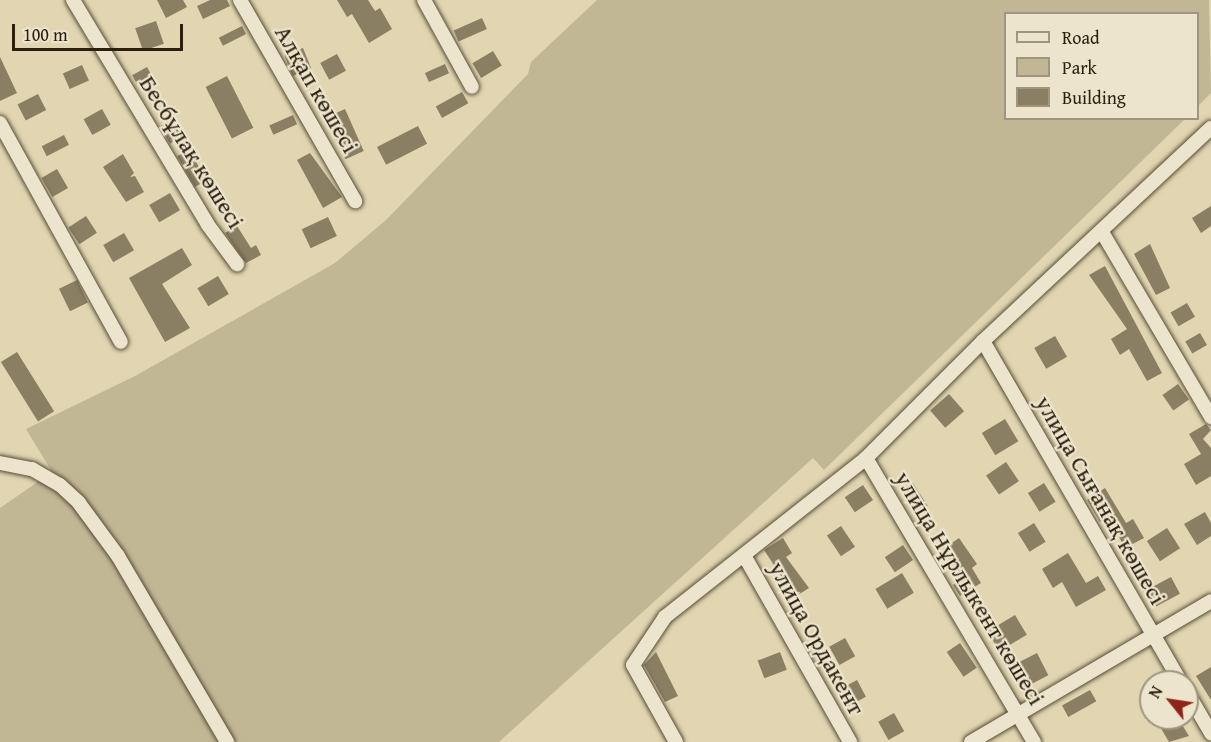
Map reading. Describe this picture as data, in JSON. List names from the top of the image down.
{
  "streets": {
    "street": [
      "Алқап көшесі",
      "Бесбұлақ көшесі",
      "улица Сығанақ көшесі",
      "улица Нұрлыкент көшесі",
      "улица Ордакент"
    ]
  },
  "legend": ["Road", "Park", "Building"],
  "scale_bar": "100 m",
  "north": "top left"
}
